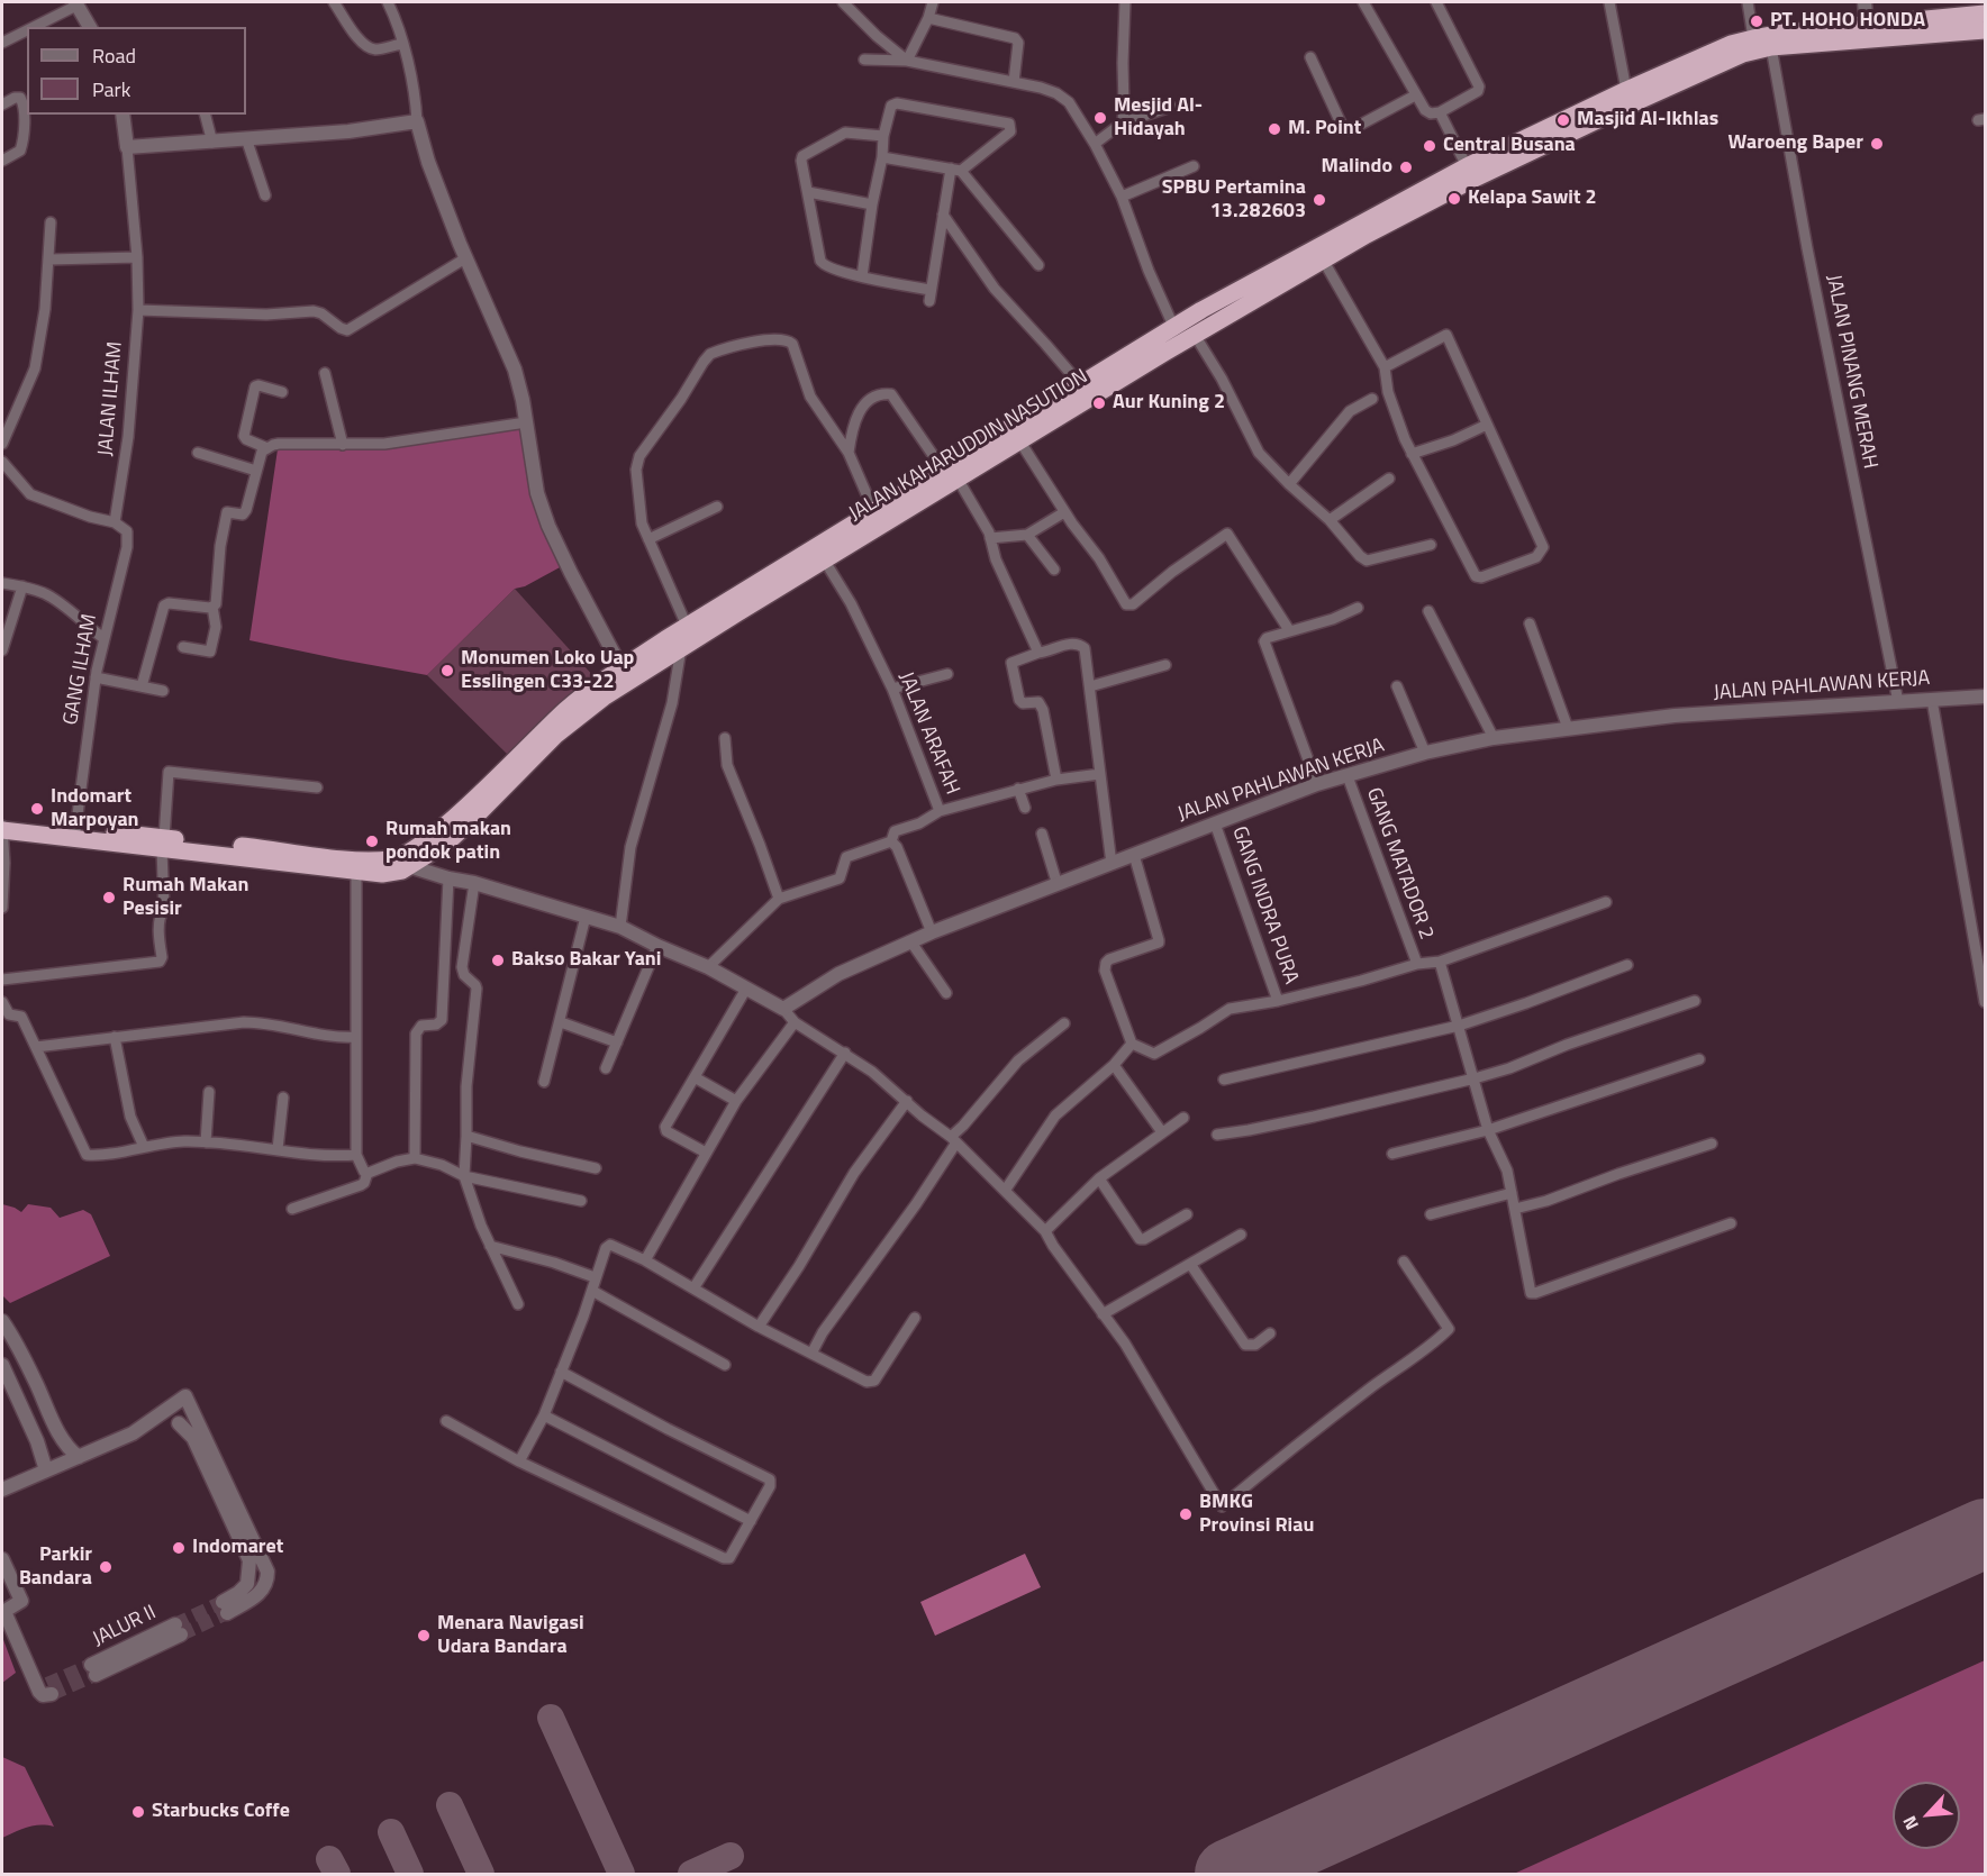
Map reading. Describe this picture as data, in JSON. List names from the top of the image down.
{
  "streets": {
    "highway": ["JALAN KAHARUDDIN NASUTION"],
    "street": [
      "JALAN PINANG MERAH",
      "JALAN ILHAM",
      "GANG ILHAM",
      "JALAN PAHLAWAN KERJA",
      "JALAN ARAFAH",
      "GANG MATADOR 2",
      "GANG INDRA PURA"
    ]
  },
  "crossings": [
    ["JALAN PINANG MERAH", "JALAN KAHARUDDIN NASUTION"],
    ["JALAN PINANG MERAH", "JALAN PAHLAWAN KERJA"],
    ["JALAN ILHAM", "GANG ILHAM"],
    ["JALAN KAHARUDDIN NASUTION", "GANG ILHAM"],
    ["JALAN KAHARUDDIN NASUTION", "JALAN ARAFAH"],
    ["JALAN PAHLAWAN KERJA", "GANG MATADOR 2"],
    ["JALAN PAHLAWAN KERJA", "GANG INDRA PURA"]
  ],
  "places": [
    "PT. HOHO HONDA",
    "Mesjid Al- Hidayah",
    "Masjid Al-Ikhlas",
    "M. Point",
    "Waroeng Baper",
    "Central Busana",
    "Malindo",
    "Kelapa Sawit 2",
    "SPBU Pertamina 13.282603",
    "Aur Kuning 2",
    "Monumen Loko Uap Esslingen C33-22",
    "Indomart Marpoyan",
    "Rumah makan pondok patin",
    "Rumah Makan Pesisir",
    "Bakso Bakar Yani",
    "BMKG Provinsi Riau",
    "Indomaret",
    "Parkir Bandara",
    "Menara Navigasi Udara Bandara",
    "Starbucks Coffe"
  ],
  "legend": ["Road", "Park"],
  "north": "bottom left"
}
